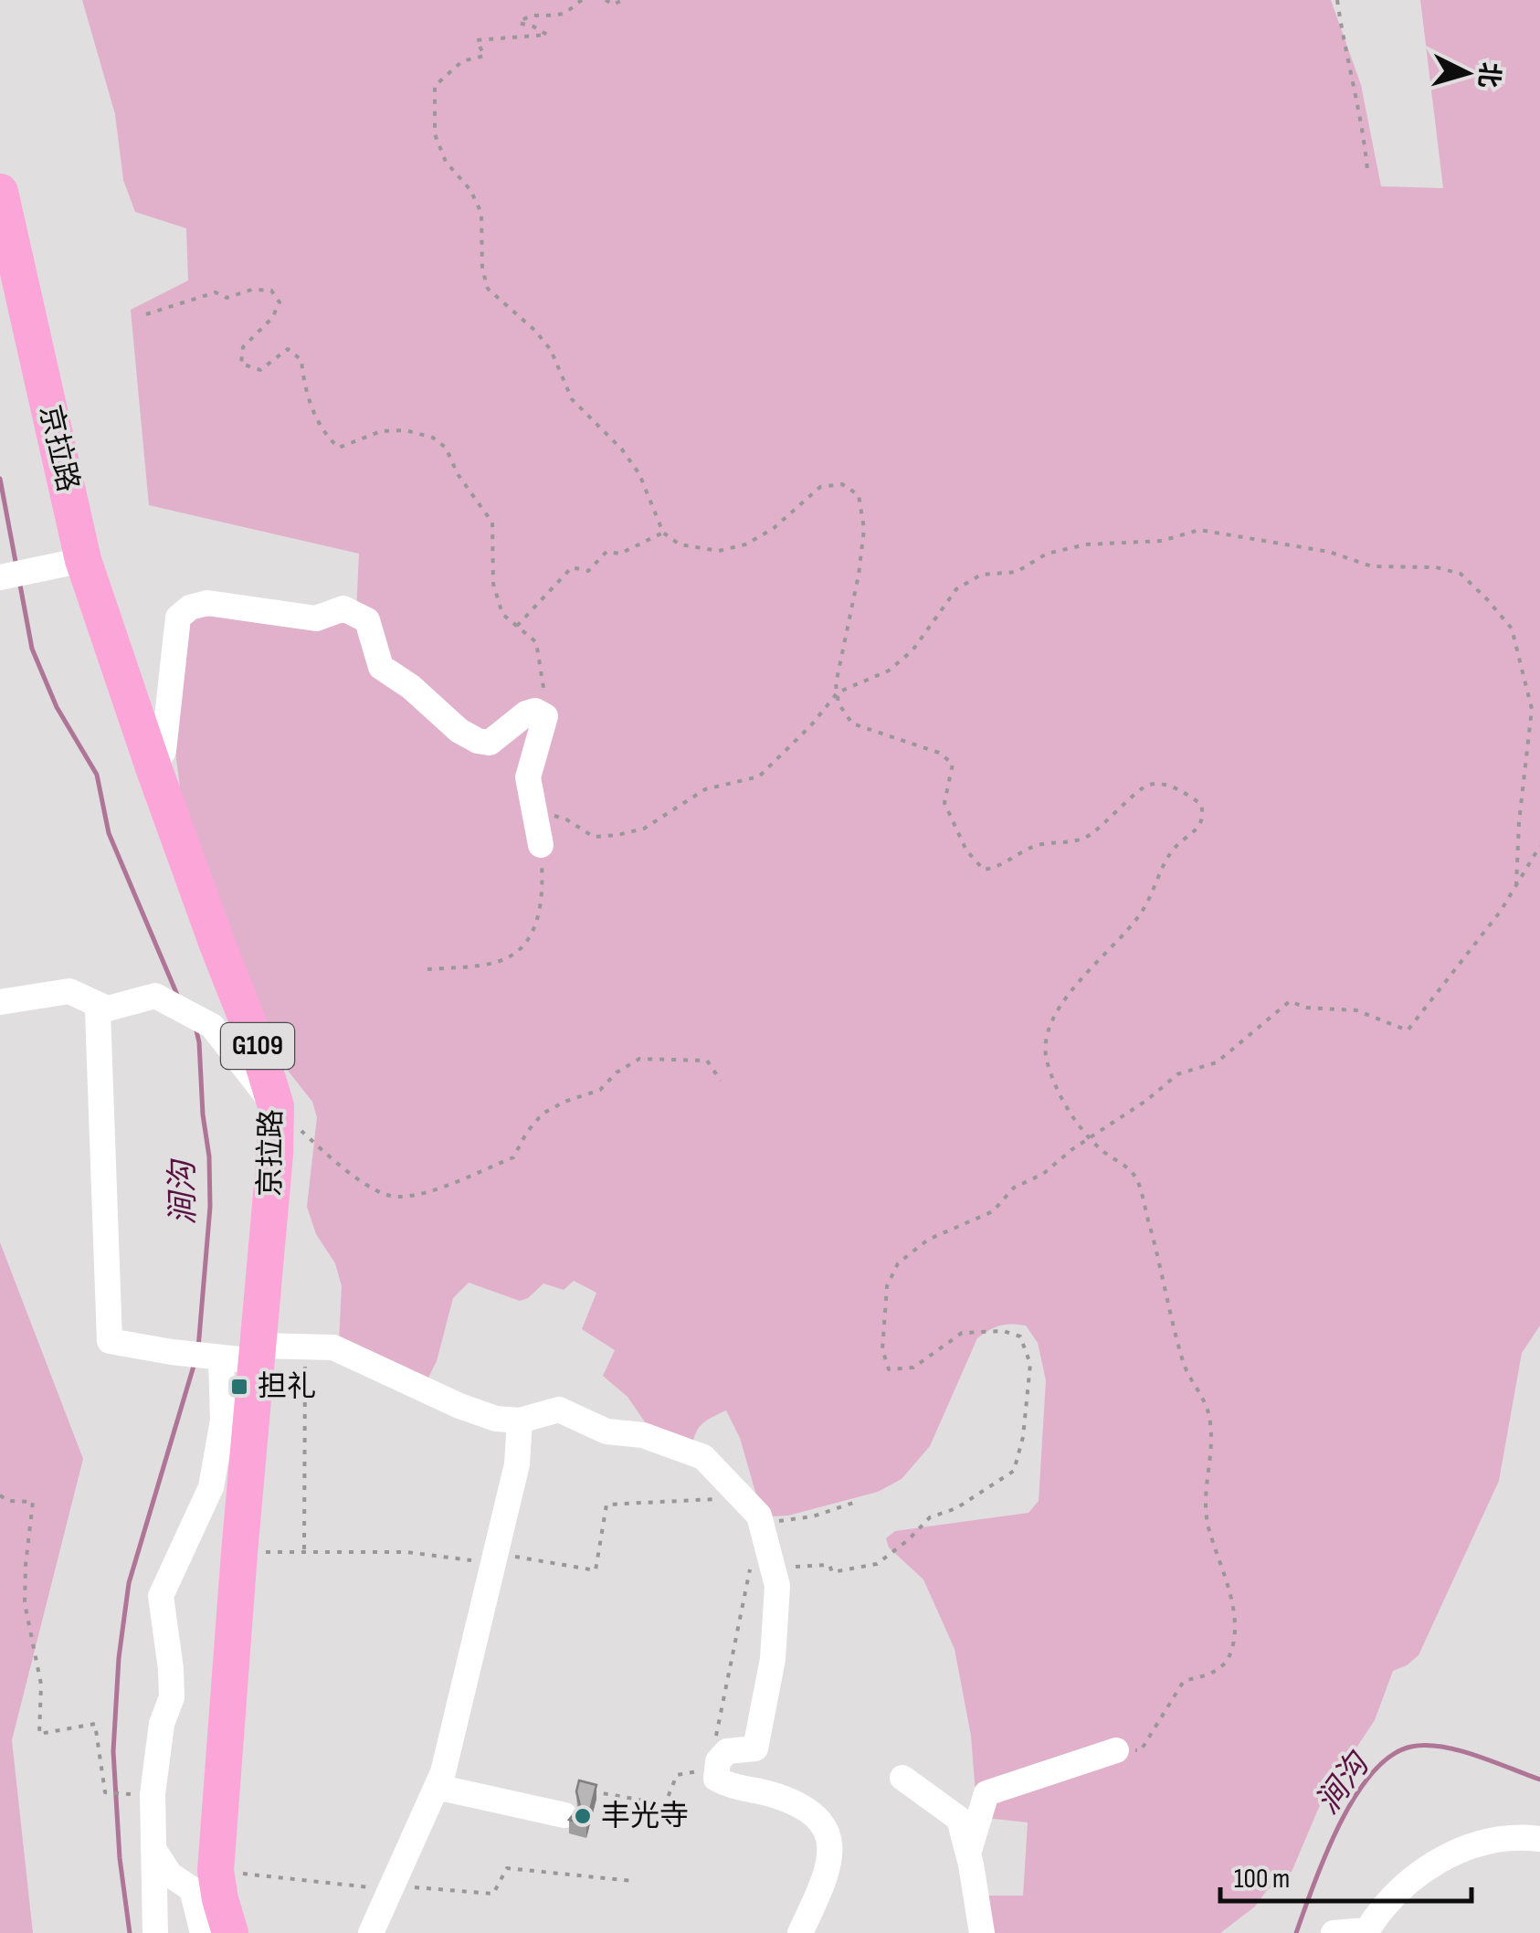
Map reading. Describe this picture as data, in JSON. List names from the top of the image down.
{
  "streets": {
    "highway": ["京拉路", "G109"]
  },
  "water": ["涧沟"],
  "places": {
    "transit": ["担礼"],
    "other": ["丰光寺"]
  },
  "scale_bar": "100 m",
  "north": "right"
}
